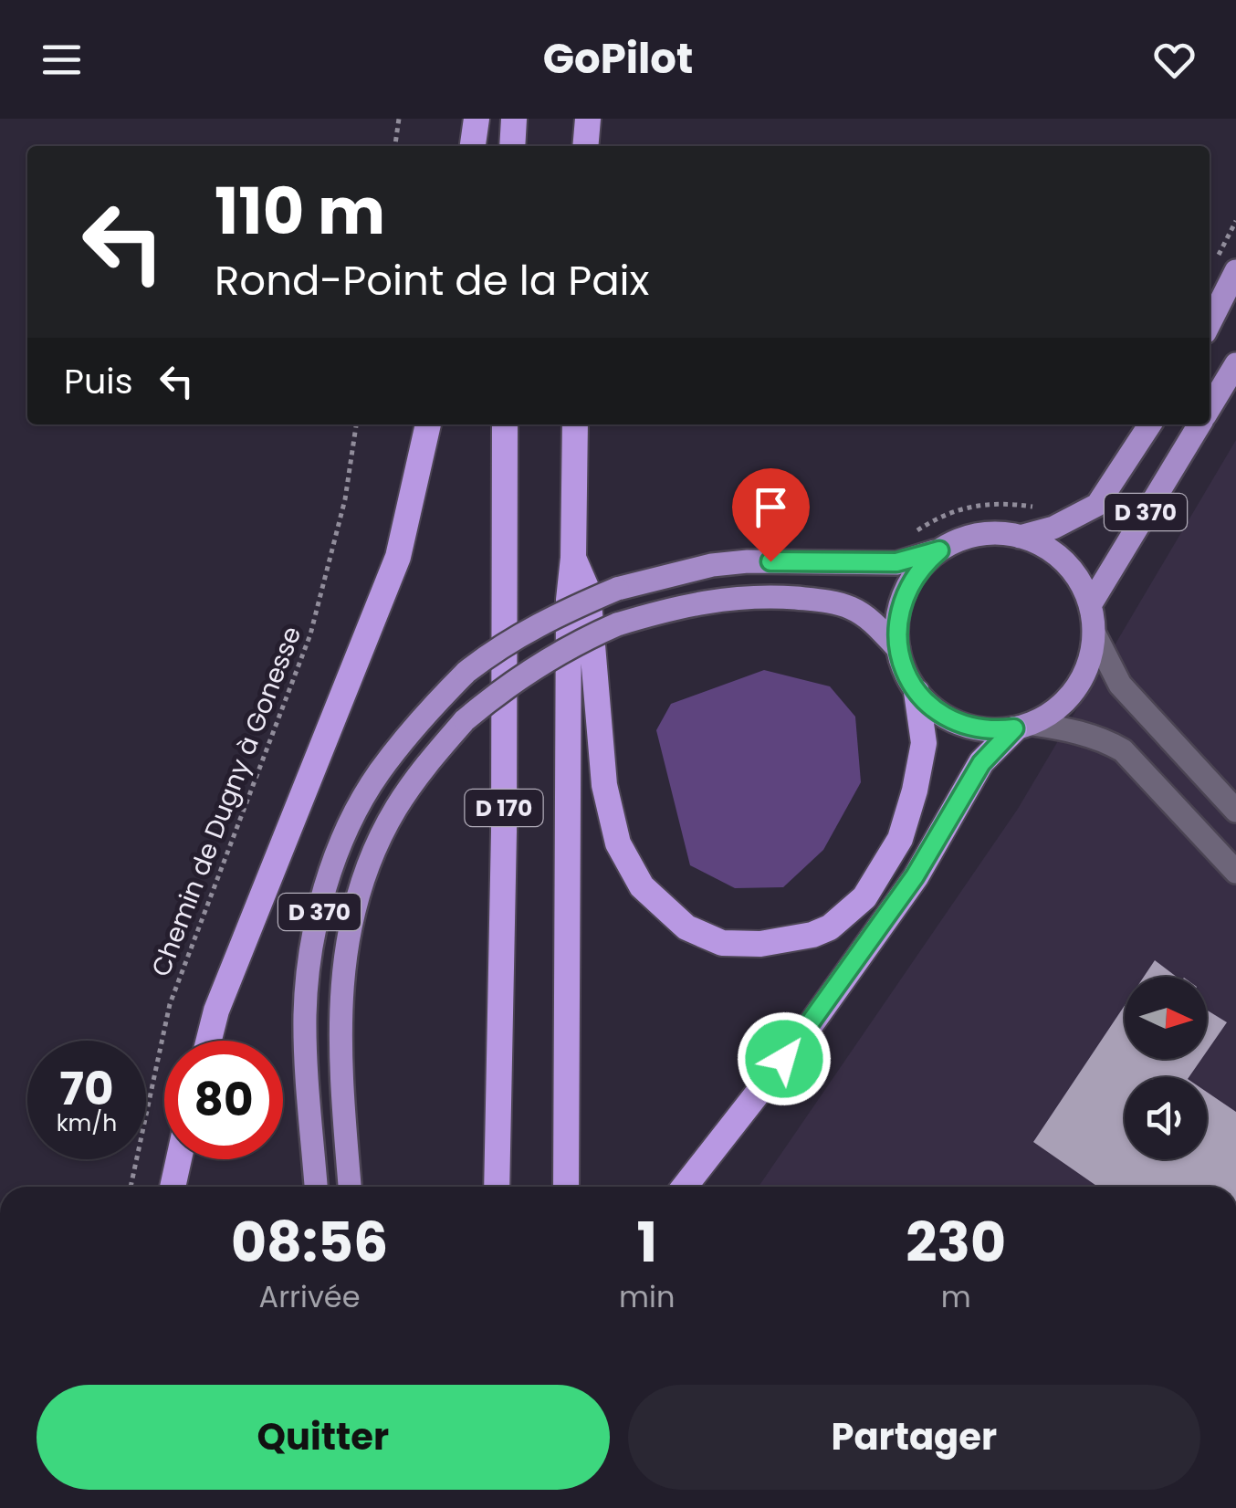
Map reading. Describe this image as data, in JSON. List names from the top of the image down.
{
  "streets": {
    "highway": ["D 170"],
    "main road": ["D 370"],
    "path": ["Chemin de Dugny à Gonesse"]
  },
  "north": "right",
  "page": {
    "header": "GoPilot",
    "turn": ["110 m", "Rond-Point de la Paix"],
    "then": "Puis",
    "speed": "70 km/h",
    "limit": "80",
    "eta": [
      "08:56",
      "Arrivée",
      "1",
      "min",
      "230",
      "m"
    ],
    "buttons": ["Quitter", "Partager"]
  }
}
